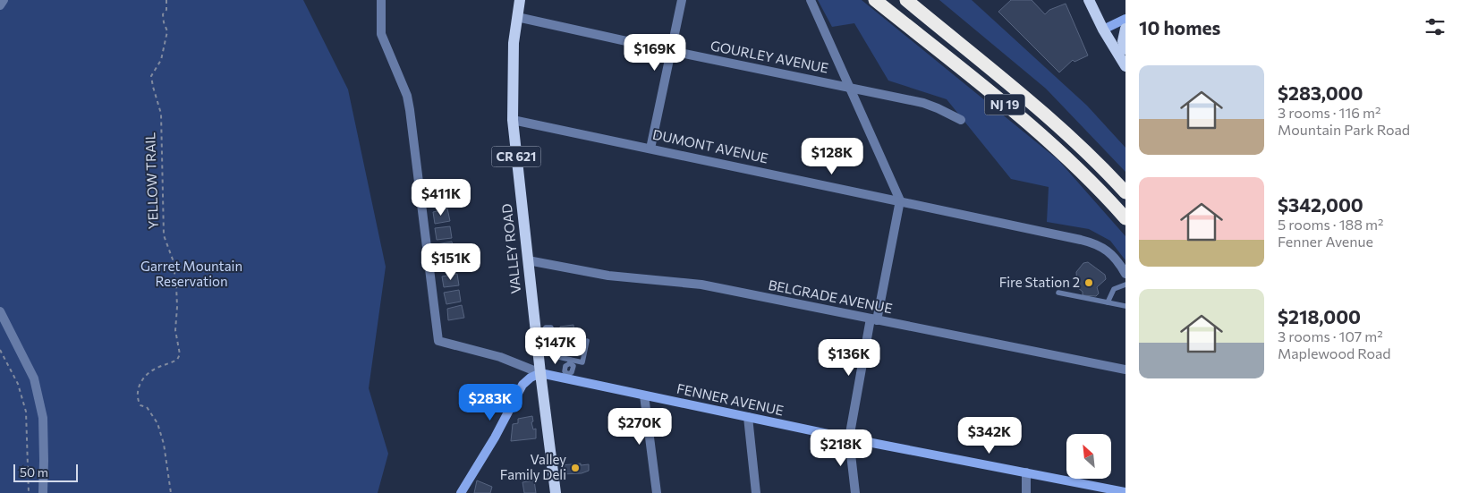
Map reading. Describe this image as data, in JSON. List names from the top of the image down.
{
  "streets": {
    "highway": ["NJ 19"],
    "main road": ["CR 621", "VALLEY ROAD"],
    "street": [
      "GOURLEY AVENUE",
      "DUMONT AVENUE",
      "BELGRADE AVENUE",
      "FENNER AVENUE"
    ],
    "path": ["YELLOW TRAIL"]
  },
  "crossings": [
    ["GOURLEY AVENUE", "VALLEY ROAD"],
    ["DUMONT AVENUE", "VALLEY ROAD"],
    ["VALLEY ROAD", "BELGRADE AVENUE"],
    ["VALLEY ROAD", "FENNER AVENUE"]
  ],
  "parks": ["Garret Mountain Reservation"],
  "places": ["Fire Station 2", "Valley Family Deli"],
  "scale_bar": "50 m",
  "north": "top left",
  "page": {
    "heading": "10 homes",
    "price": [
      "$169K",
      "$128K",
      "$411K",
      "$151K",
      "$147K",
      "$136K",
      "$283K",
      "$270K",
      "$342K",
      "$218K"
    ],
    "list": [
      {
        "name": "$283,000",
        "note": "3 rooms · 116 m² · Mountain Park Road"
      },
      {
        "name": "$342,000",
        "note": "5 rooms · 188 m² · Fenner Avenue"
      },
      {
        "name": "$218,000",
        "note": "3 rooms · 107 m² · Maplewood Road"
      }
    ],
    "scale": "50 m"
  }
}
